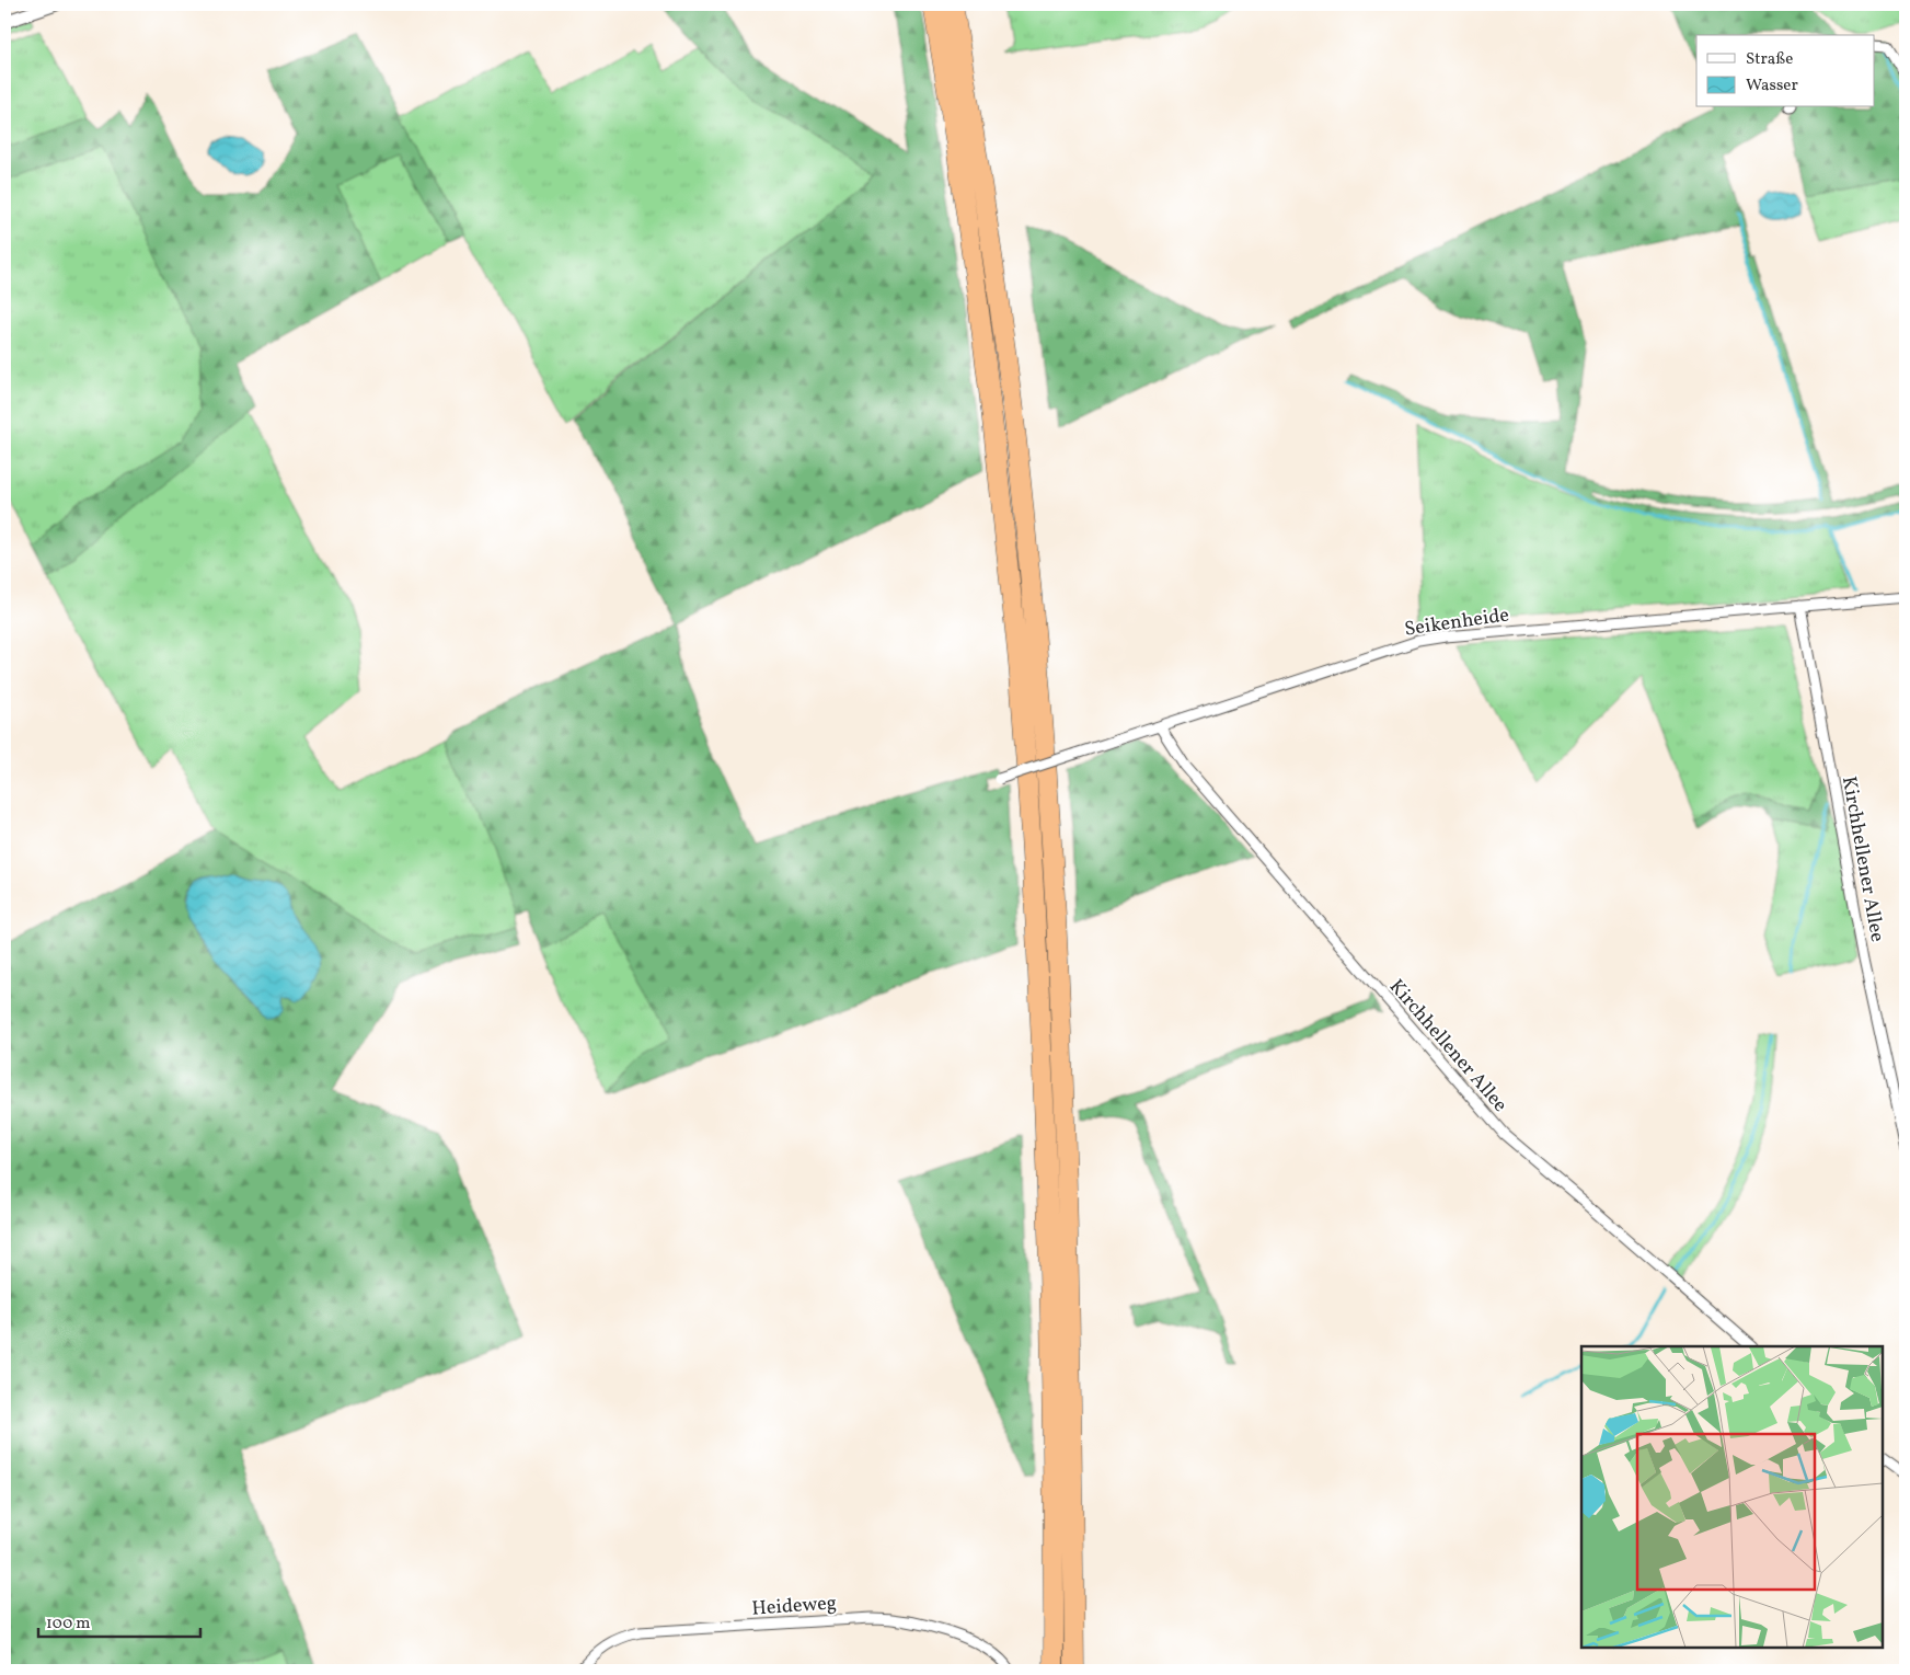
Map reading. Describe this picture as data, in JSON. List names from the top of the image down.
{
  "streets": {
    "street": ["Seikenheide", "Kirchhellener Allee", "Heideweg"]
  },
  "crossings": [
    ["Seikenheide", "Kirchhellener Allee"]
  ],
  "legend": ["Straße", "Wasser"],
  "scale_bar": "100 m"
}
